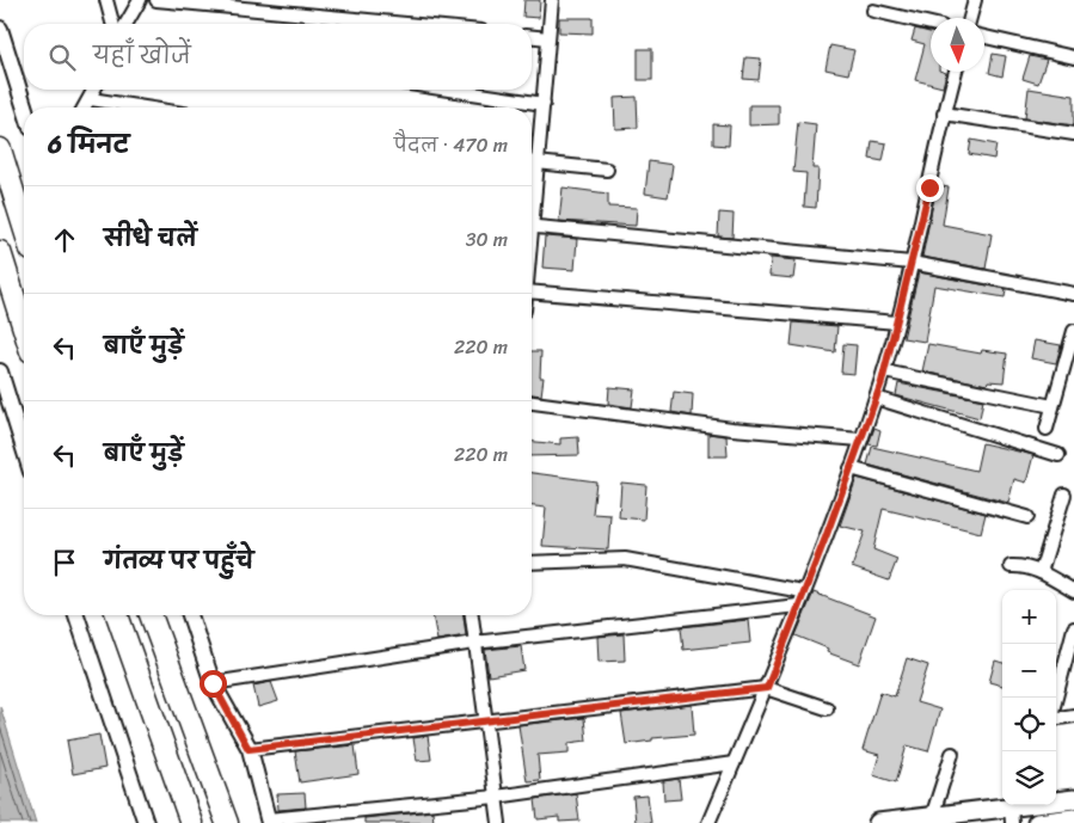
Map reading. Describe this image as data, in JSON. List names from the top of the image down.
{
  "north": "bottom",
  "page": {
    "search": "यहाँ खोजें",
    "heading": ["6 मिनट", "पैदल · 470 m"],
    "list": [
      ["सीधे चलें", "30 m"],
      ["बाएँ मुड़ें", "220 m"],
      ["बाएँ मुड़ें", "220 m"],
      "गंतव्य पर पहुँचे"
    ],
    "map_buttons": ["+", "−"]
  }
}
